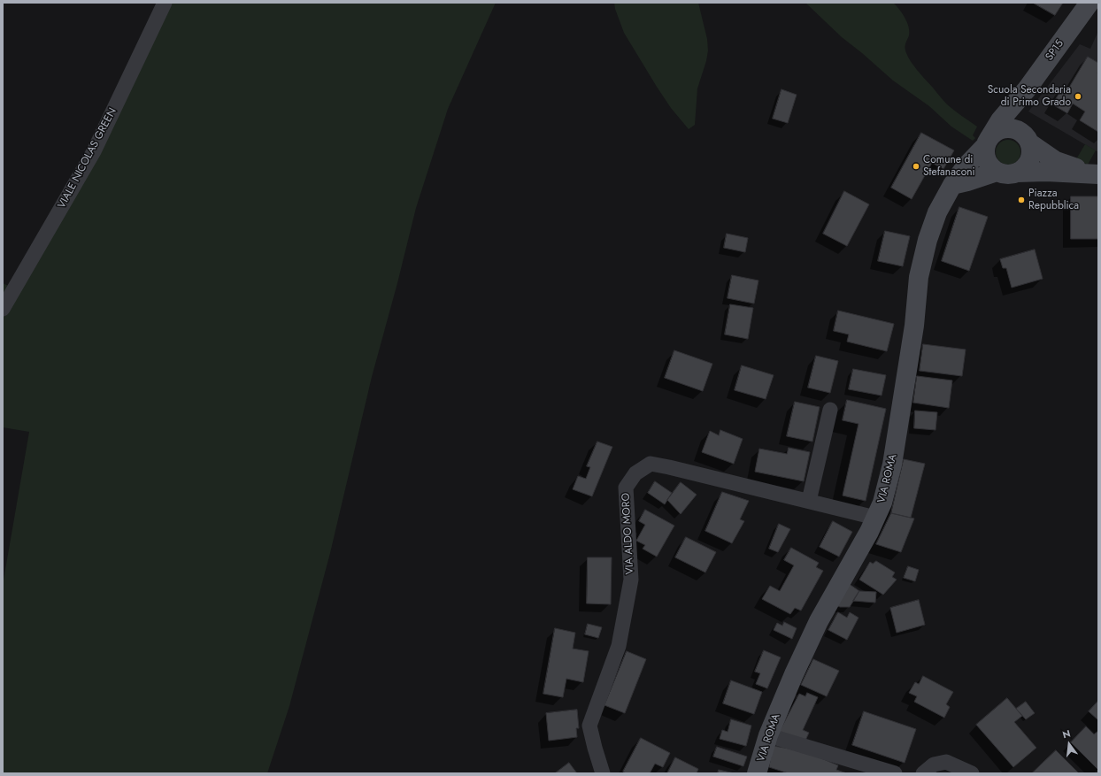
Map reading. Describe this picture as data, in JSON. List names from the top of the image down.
{
  "streets": {
    "street": [
      "SP15",
      "VIALE NICOLAS GREEN",
      "VIA ROMA",
      "VIA ALDO MORO"
    ]
  },
  "crossings": [
    ["SP15", "VIA ROMA"],
    ["VIA ROMA", "VIA ALDO MORO"]
  ],
  "places": ["Scuola Secondaria di Primo Grado", "Comune di Stefanaconi", "Piazza Repubblica"],
  "north": "top"
}
